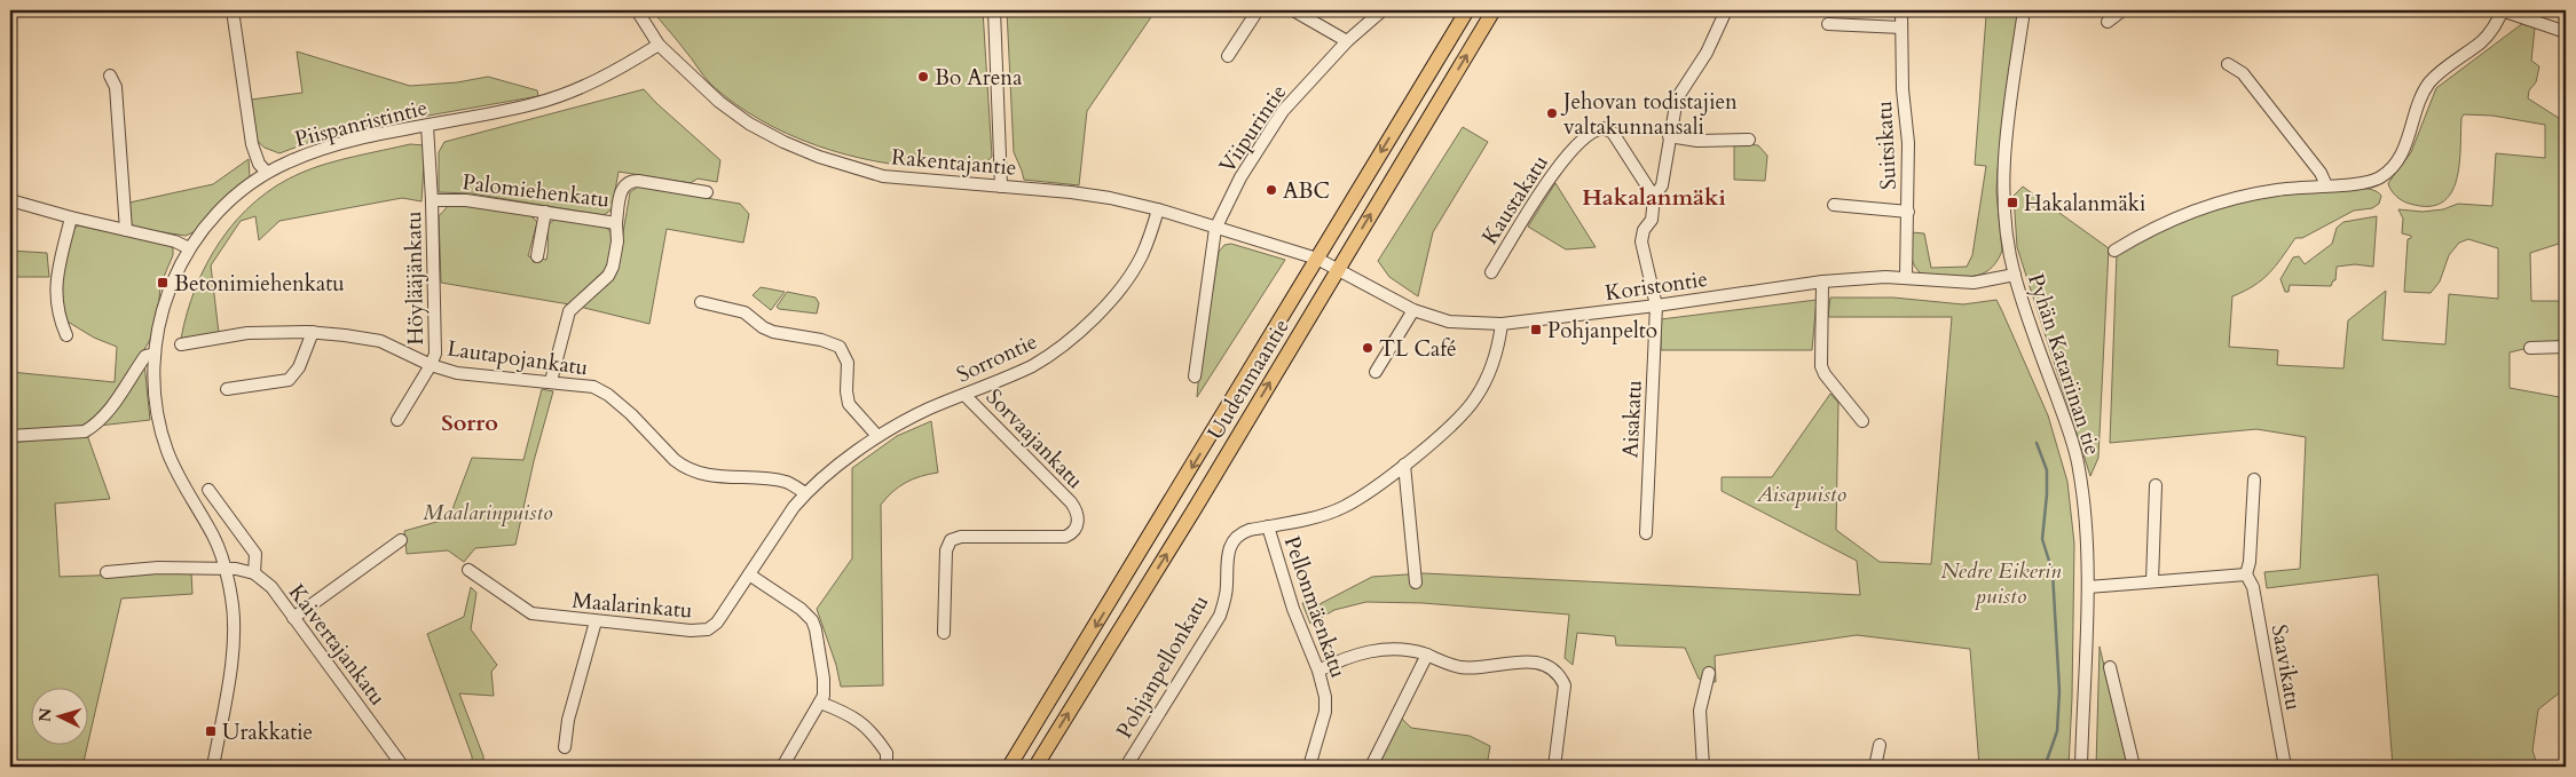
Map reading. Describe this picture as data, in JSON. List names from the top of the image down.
{
  "streets": {
    "main road": ["Uudenmaantie"],
    "street": [
      "Piispanristintie",
      "Viipurintie",
      "Suitsikatu",
      "Rakentajantie",
      "Palomiehenkatu",
      "Kaustakatu",
      "Höylääjänkatu",
      "Koristontie",
      "Lautapojankatu",
      "Sorrontie",
      "Pyhän Katariinan tie",
      "Aisakatu",
      "Sorvaajankatu",
      "Maalarinkatu",
      "Pellonmäenkatu",
      "Kaivertajankatu",
      "Pohjanpellonkatu",
      "Saavikatu"
    ]
  },
  "crossings": [
    ["Piispanristintie", "Rakentajantie"],
    ["Piispanristintie", "Höylääjänkatu"],
    ["Viipurintie", "Rakentajantie"],
    ["Suitsikatu", "Koristontie"],
    ["Rakentajantie", "Koristontie"],
    ["Rakentajantie", "Sorrontie"],
    ["Rakentajantie", "Uudenmaantie"],
    ["Palomiehenkatu", "Höylääjänkatu"],
    ["Höylääjänkatu", "Lautapojankatu"],
    ["Koristontie", "Pyhän Katariinan tie"],
    ["Koristontie", "Uudenmaantie"],
    ["Koristontie", "Aisakatu"],
    ["Koristontie", "Pohjanpellonkatu"],
    ["Lautapojankatu", "Sorrontie"],
    ["Lautapojankatu", "Maalarinkatu"],
    ["Sorrontie", "Sorvaajankatu"],
    ["Sorrontie", "Maalarinkatu"],
    ["Pellonmäenkatu", "Pohjanpellonkatu"]
  ],
  "districts": ["Hakalanmäki", "Sorro"],
  "parks": ["Aisapuisto", "Maalarinpuisto", "Nedre Eikerin puisto"],
  "places": {
    "other": [
      "Bo Arena",
      "Jehovan todistajien valtakunnansali",
      "ABC",
      "TL Café"
    ],
    "transit": [
      "Hakalanmäki",
      "Betonimiehenkatu",
      "Pohjanpelto",
      "Urakkatie"
    ]
  },
  "north": "left"
}
